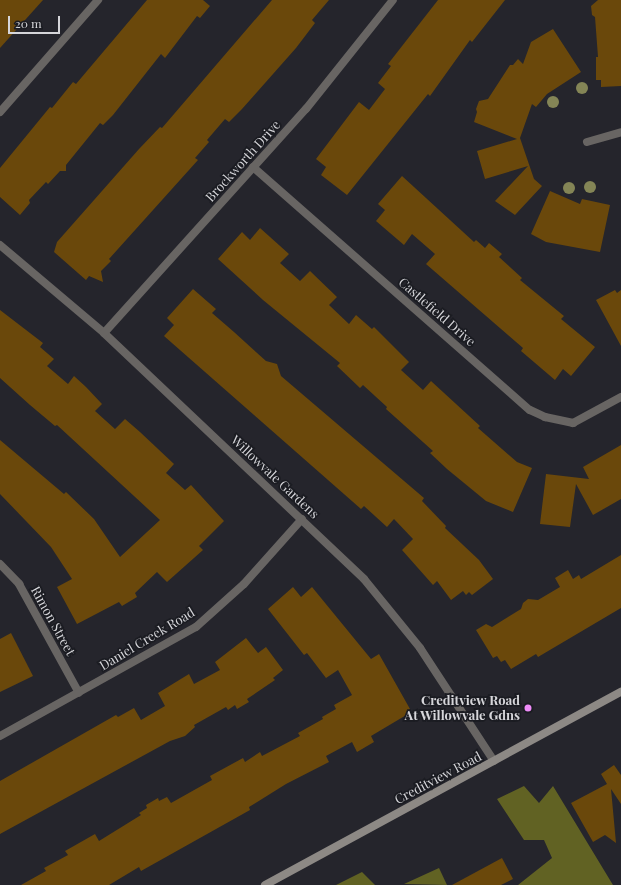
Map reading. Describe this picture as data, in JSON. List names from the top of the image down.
{
  "streets": {
    "main road": ["Creditview Road"],
    "street": [
      "Brockworth Drive",
      "Castlefield Drive",
      "Willowvale Gardens",
      "Rimon Street",
      "Daniel Creek Road"
    ]
  },
  "crossings": [
    ["Brockworth Drive", "Castlefield Drive"],
    ["Brockworth Drive", "Willowvale Gardens"],
    ["Willowvale Gardens", "Daniel Creek Road"],
    ["Willowvale Gardens", "Creditview Road"],
    ["Rimon Street", "Daniel Creek Road"]
  ],
  "places": ["Creditview Road At Willowvale Gdns"],
  "scale_bar": "20 m"
}
